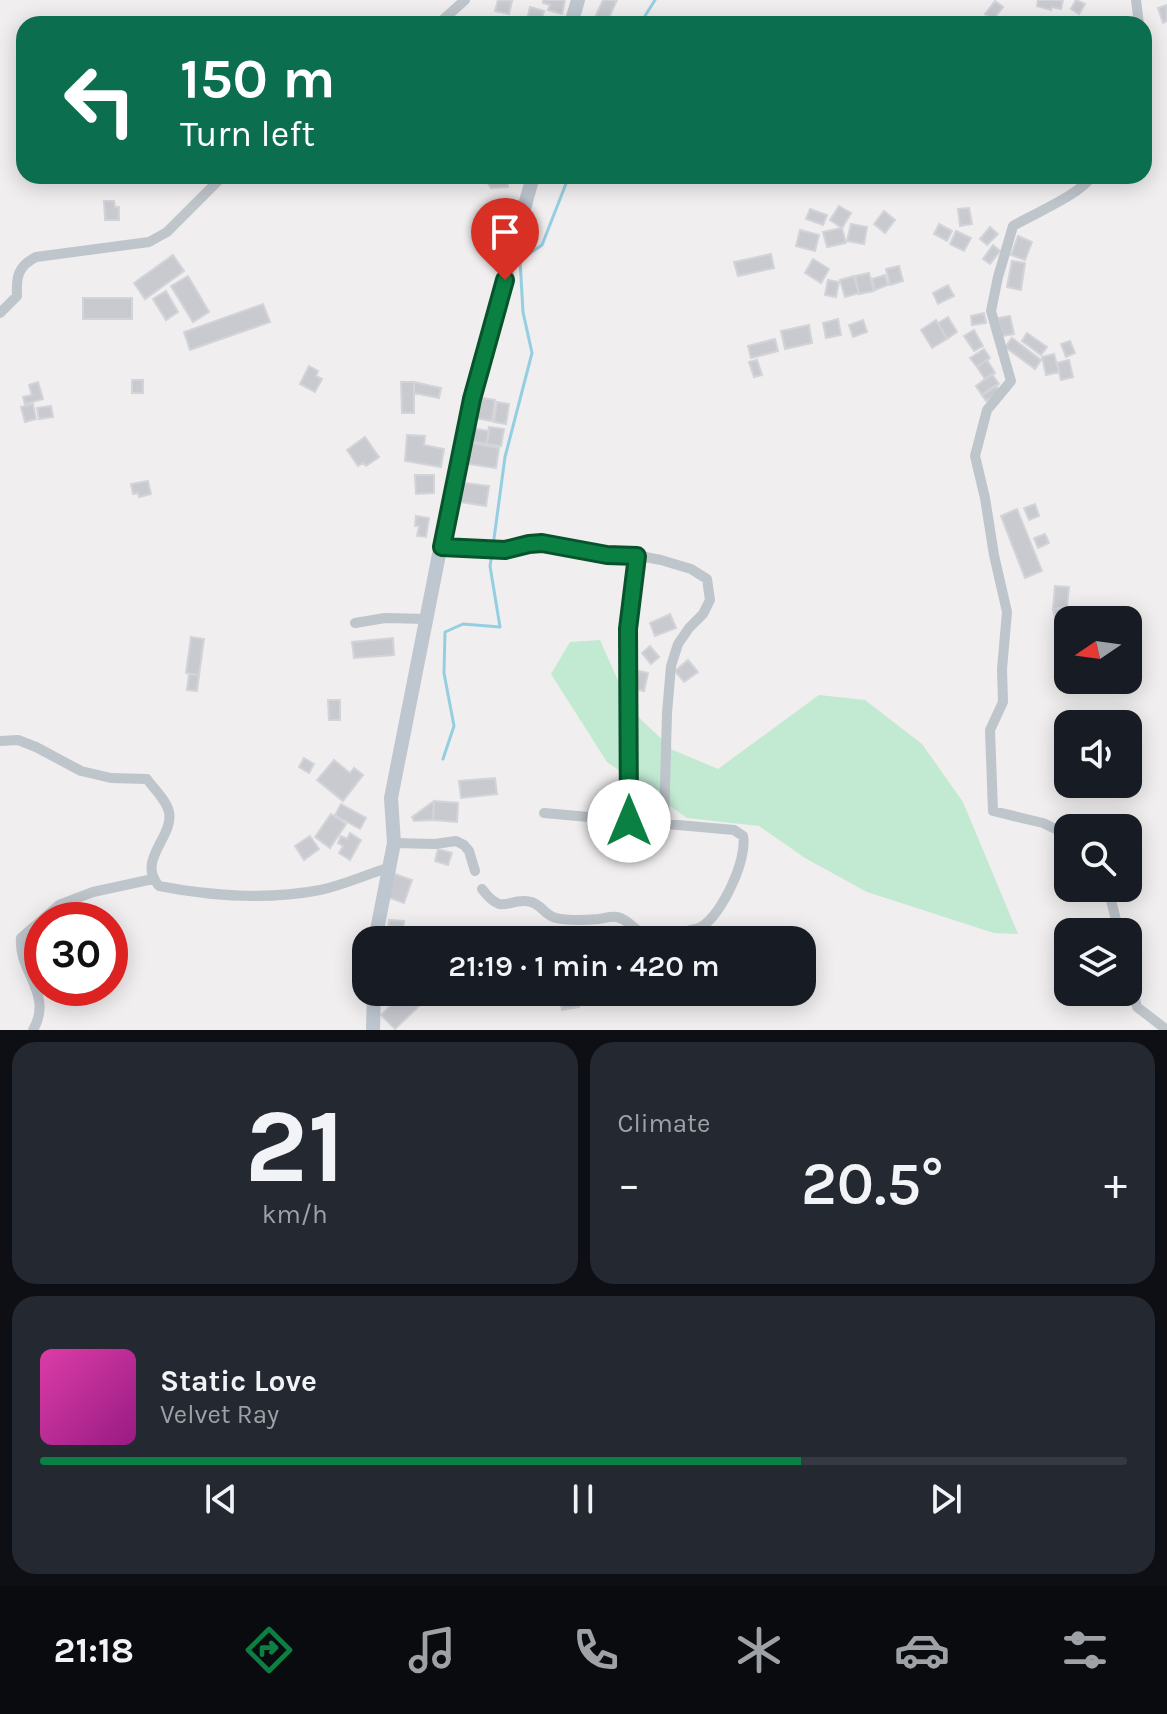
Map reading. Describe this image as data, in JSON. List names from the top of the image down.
{
  "north": "left",
  "page": {
    "turn": ["150 m", "Turn left"],
    "limit": "30",
    "trip": "21:19 · 1 min · 420 m",
    "tile": [
      ["21", "km/h"],
      "Climate"
    ],
    "heat": ["−", "20.5°", "+"],
    "song": ["Static Love", "Velvet Ray"],
    "tabs": "21:18"
  }
}
